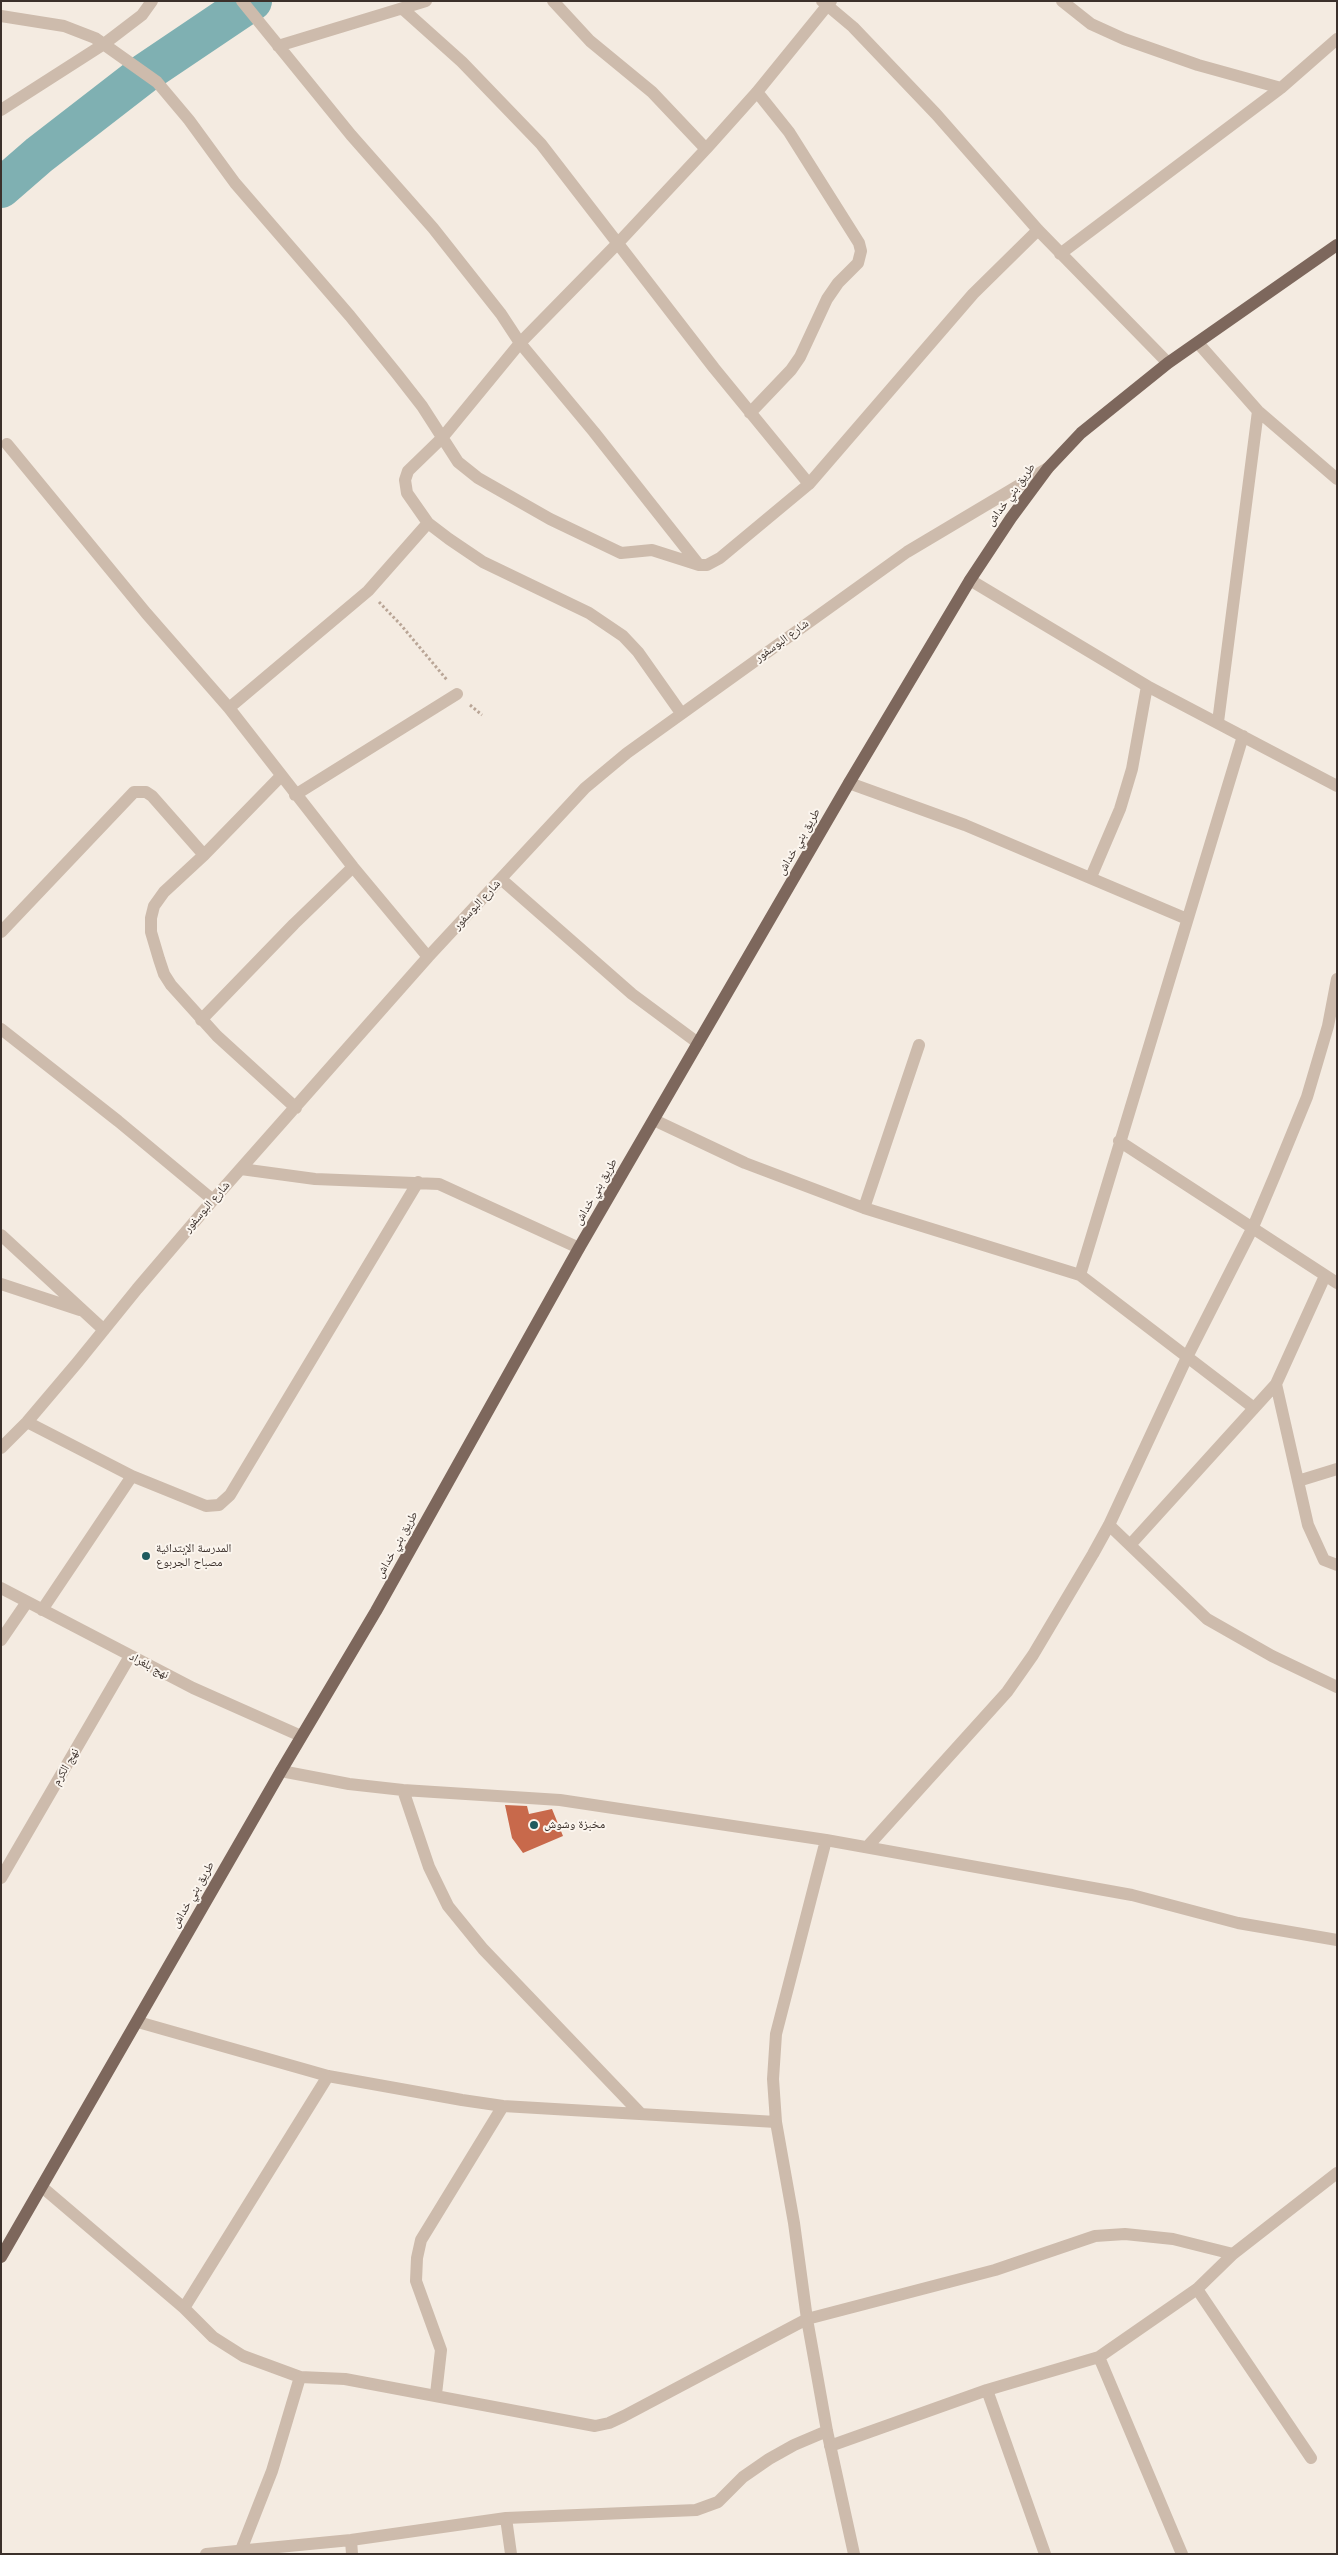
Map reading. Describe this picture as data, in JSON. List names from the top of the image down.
{
  "streets": {
    "main road": ["طريق بني خداش"],
    "street": ["شارع البوسفور", "نهج بلغراد", "نهج الكرم"]
  },
  "crossings": [
    ["طريق بني خداش", "شارع البوسفور"],
    ["طريق بني خداش", "نهج بلغراد"],
    ["نهج بلغراد", "نهج الكرم"]
  ],
  "places": ["المدرسة الإبتدائية مصباح الجربوع", "مخبزة وشوش"]
}
